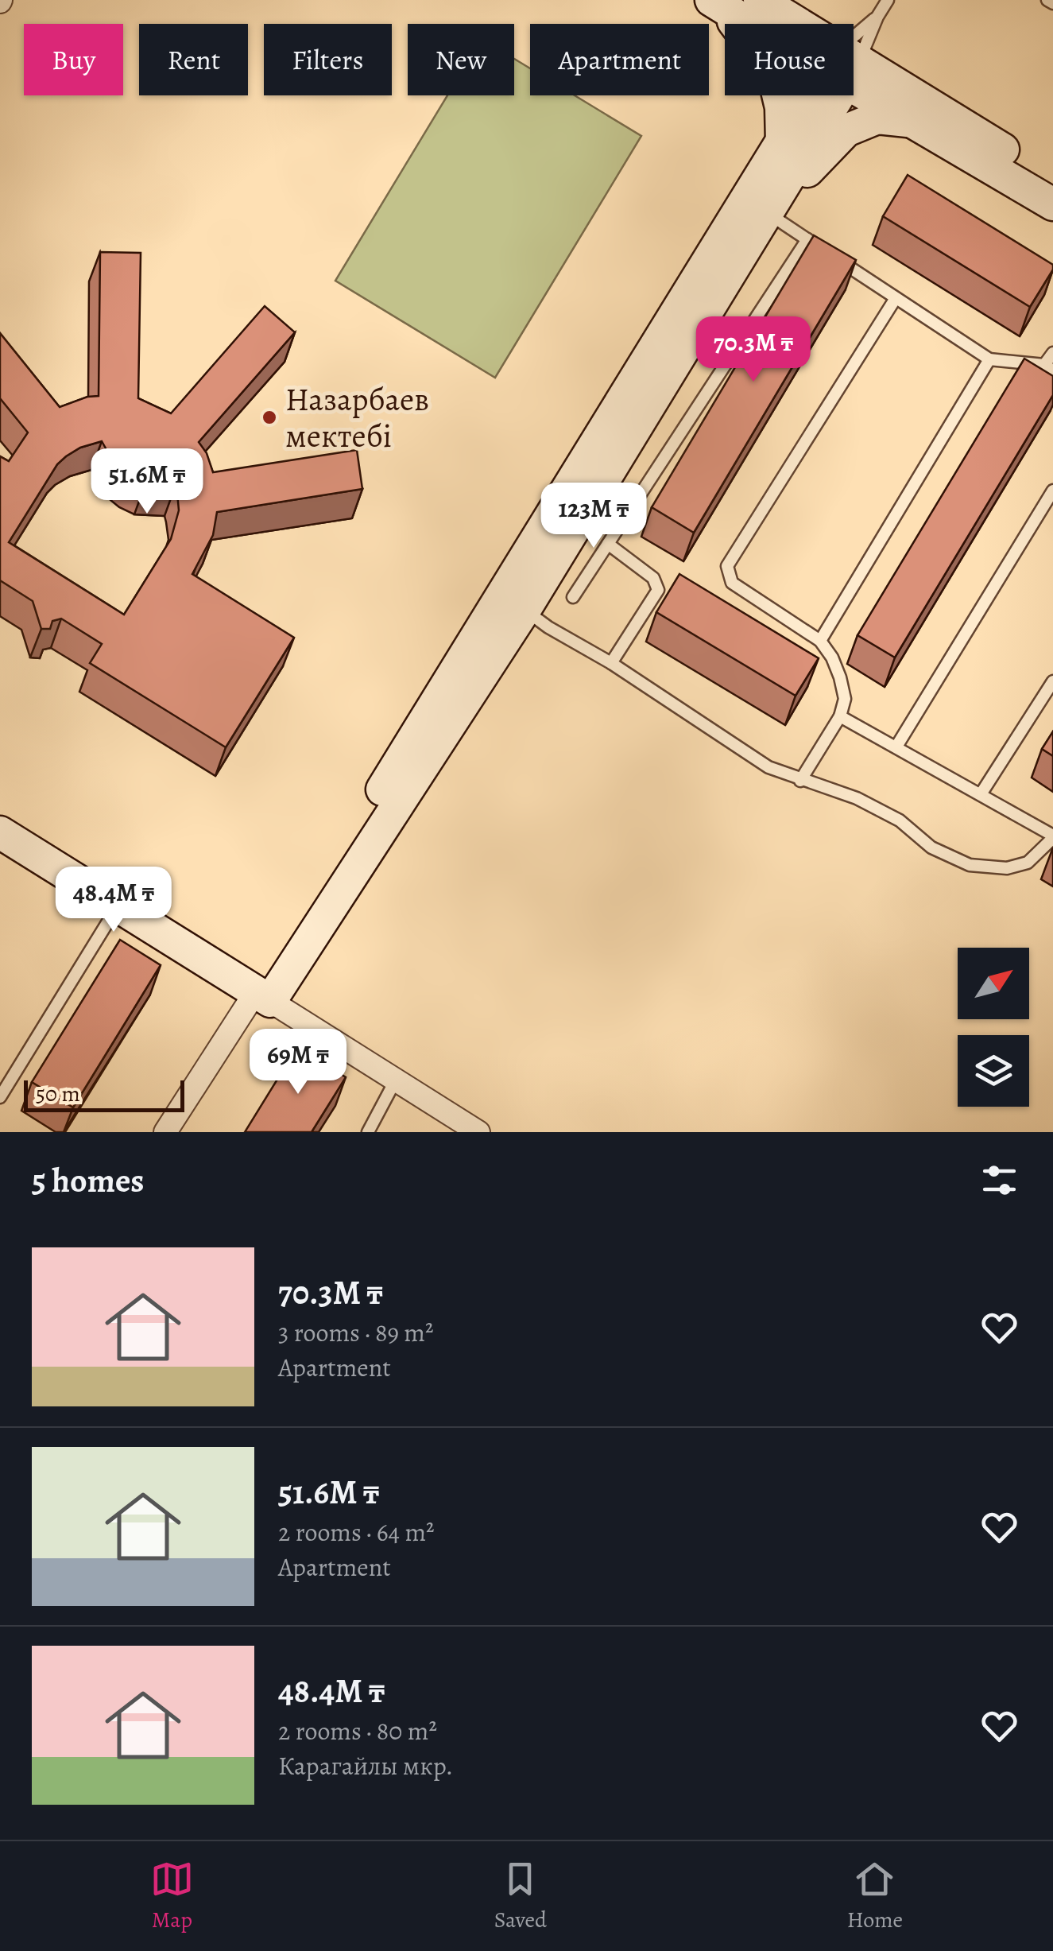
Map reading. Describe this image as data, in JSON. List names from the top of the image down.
{
  "places": ["Назарбаев мектебі"],
  "scale_bar": "50 m",
  "north": "top right",
  "page": {
    "chip": [
      "Buy",
      "Rent",
      "Filters",
      "New",
      "Apartment",
      "House"
    ],
    "price": [
      "70.3M ₸",
      "51.6M ₸",
      "123M ₸",
      "48.4M ₸",
      "69M ₸"
    ],
    "scale": "50 m",
    "heading": "5 homes",
    "list": [
      {
        "name": "70.3M ₸",
        "note": "3 rooms · 89 m² · Apartment"
      },
      {
        "name": "51.6M ₸",
        "note": "2 rooms · 64 m² · Apartment"
      },
      {
        "name": "48.4M ₸",
        "note": "2 rooms · 80 m² · Карагайлы мкр."
      }
    ],
    "tabs": ["Map", "Saved", "Home"]
  }
}
